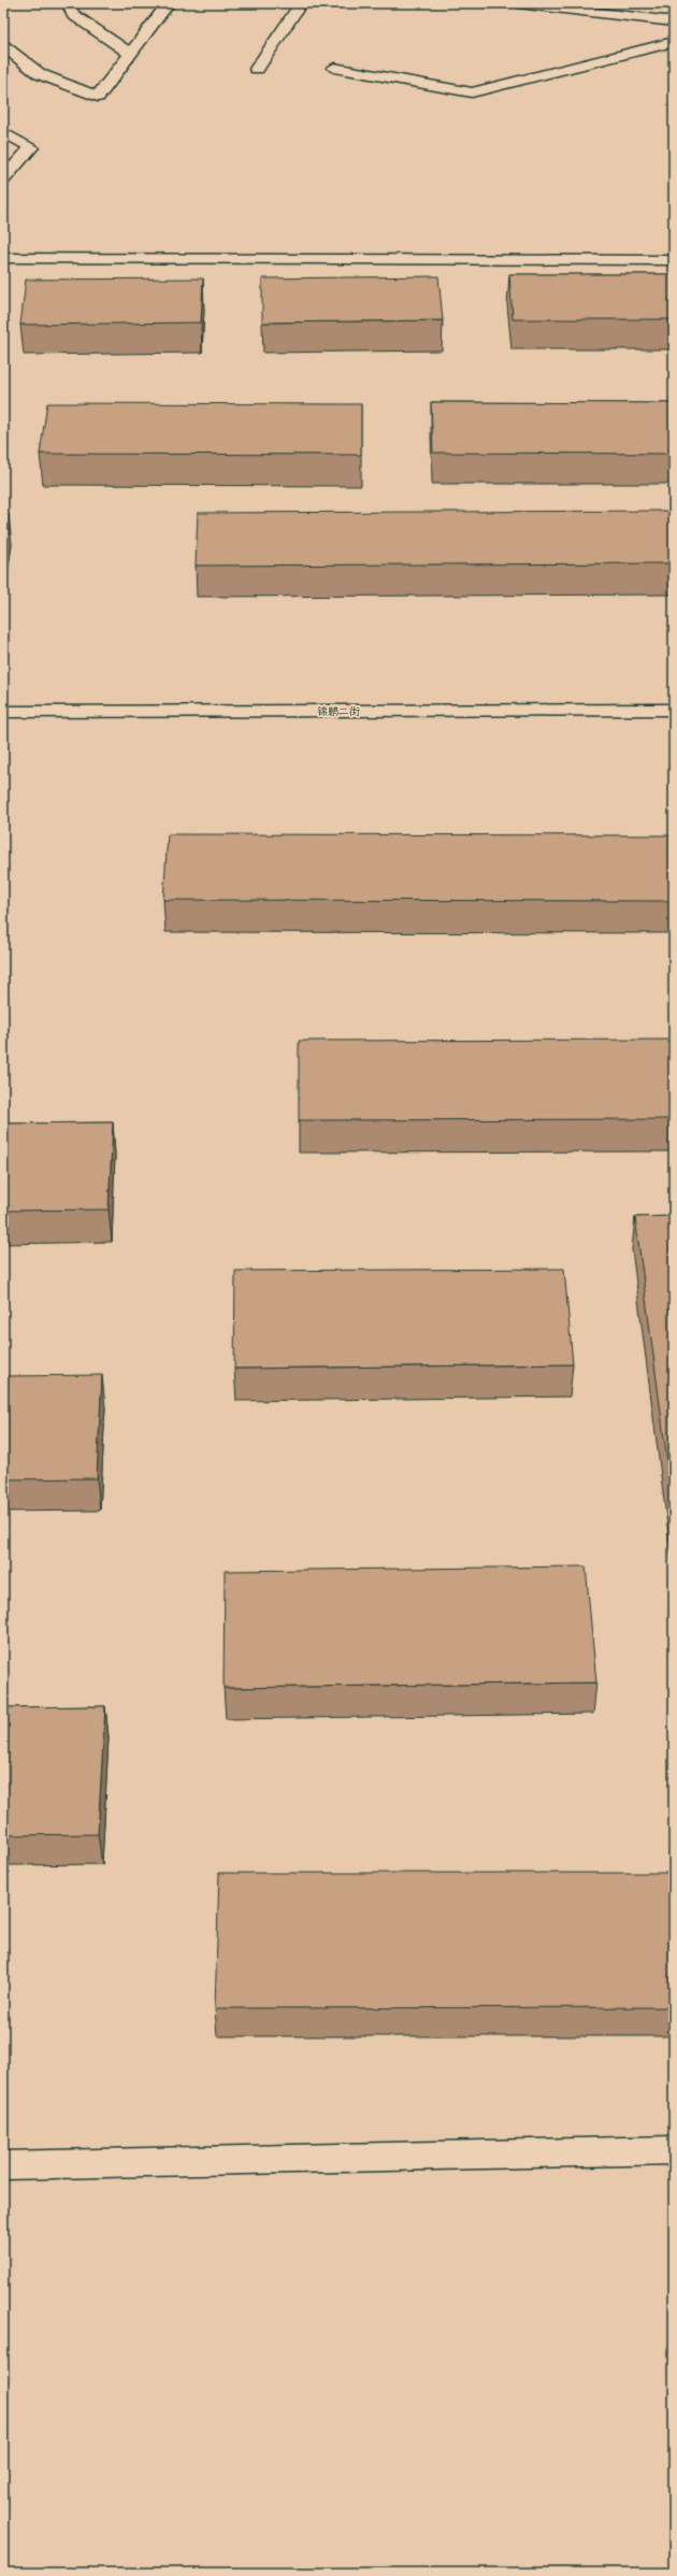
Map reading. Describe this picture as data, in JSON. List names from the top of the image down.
{
  "streets": {
    "street": ["锦鹏二街"]
  }
}
